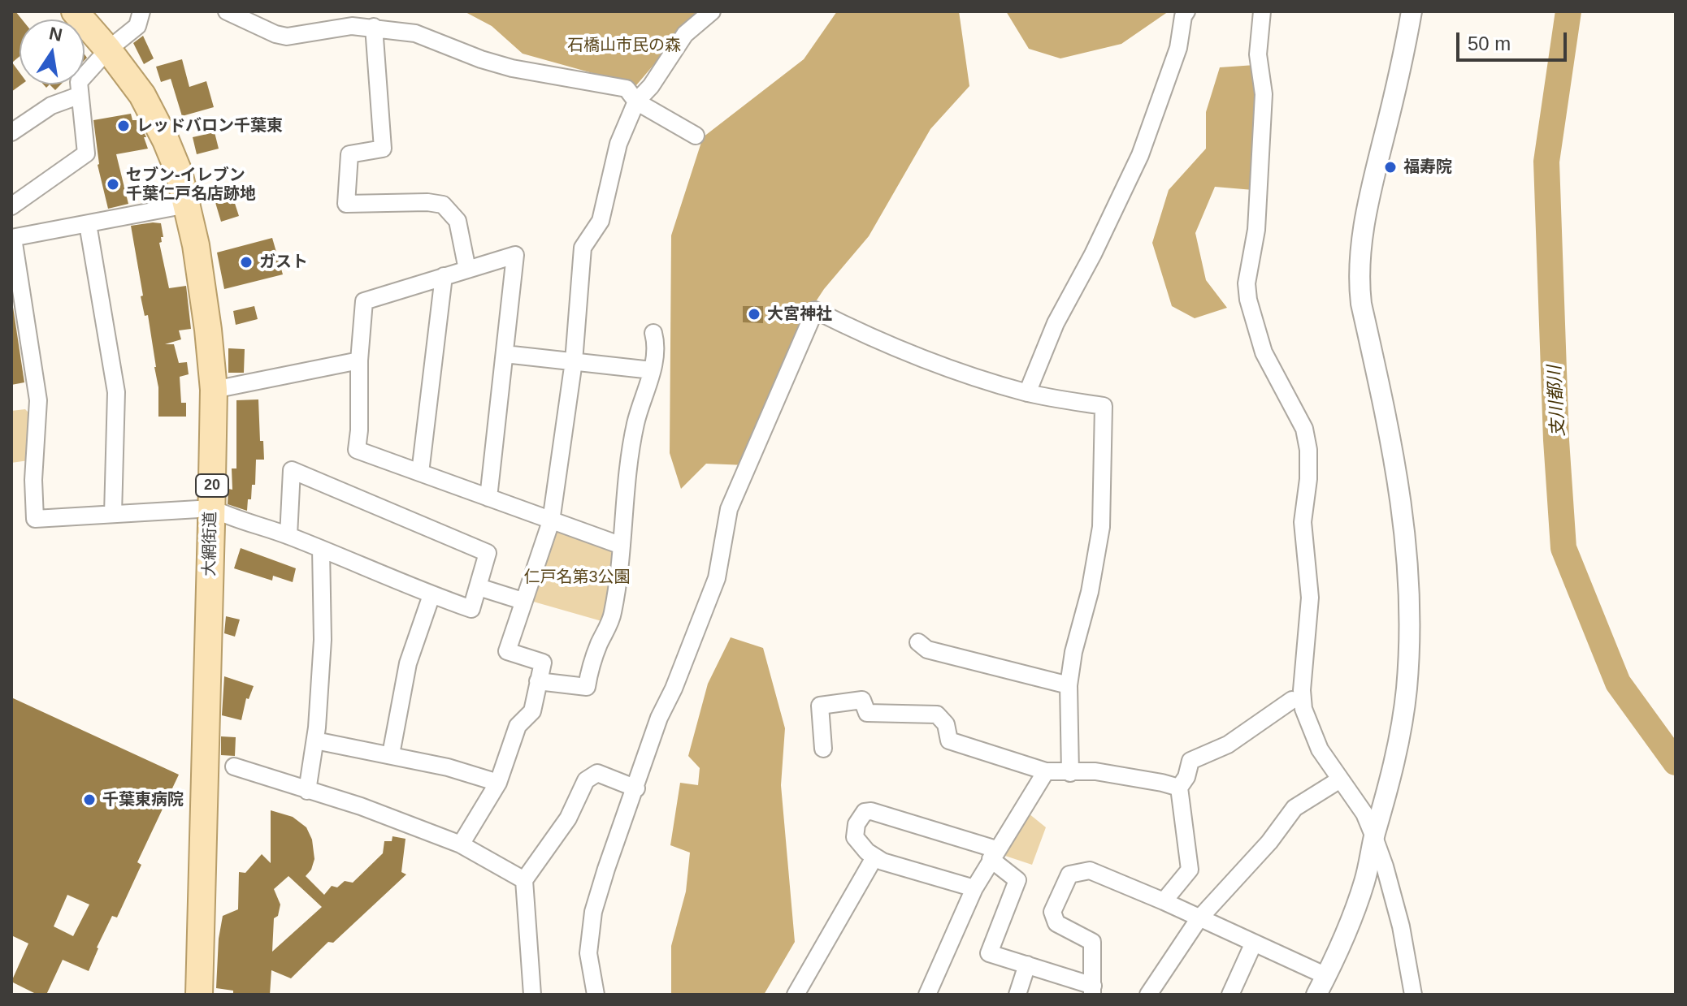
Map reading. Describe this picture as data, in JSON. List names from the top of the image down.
{
  "streets": {
    "main road": ["20", "大網街道"]
  },
  "water": ["支川都川"],
  "parks": ["石橋山市民の森", "仁戸名第3公園"],
  "places": [
    "レッドバロン千葉東",
    "福寿院",
    "セブン-イレブン 千葉仁戸名店跡地",
    "ガスト",
    "大宮神社",
    "千葉東病院"
  ],
  "scale_bar": "50 m",
  "north": "top"
}
